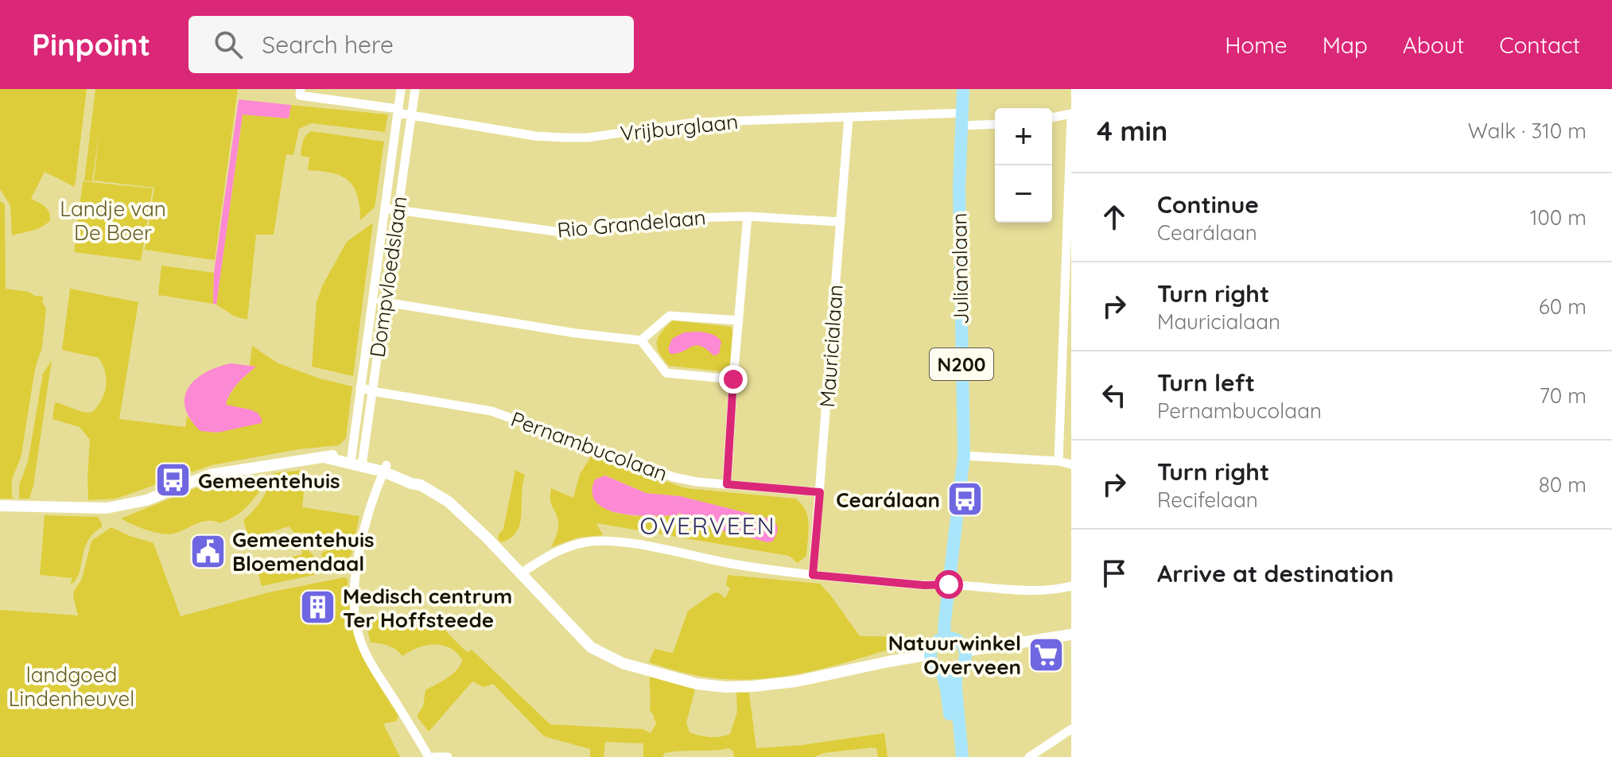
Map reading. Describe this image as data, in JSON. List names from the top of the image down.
{
  "streets": {
    "main road": ["Julianalaan", "N200"],
    "street": [
      "Vrijburglaan",
      "Rio Grandelaan",
      "Dompvloedslaan",
      "Mauricialaan",
      "Pernambucolaan"
    ]
  },
  "crossings": [
    ["Vrijburglaan", "Julianalaan"],
    ["Vrijburglaan", "Dompvloedslaan"],
    ["Vrijburglaan", "Mauricialaan"],
    ["Rio Grandelaan", "Dompvloedslaan"],
    ["Rio Grandelaan", "Mauricialaan"],
    ["Dompvloedslaan", "Pernambucolaan"],
    ["Mauricialaan", "Pernambucolaan"]
  ],
  "districts": ["OVERVEEN"],
  "parks": ["Landje van De Boer", "landgoed Lindenheuvel"],
  "places": {
    "bus stop": ["Gemeentehuis", "Cearálaan"],
    "public building": ["Gemeentehuis Bloemendaal"],
    "building": ["Medisch centrum Ter Hoffsteede"],
    "supermarket": ["Natuurwinkel Overveen"]
  },
  "page": {
    "header": "Pinpoint",
    "search": "Search here",
    "nav": [
      "Home",
      "Map",
      "About",
      "Contact"
    ],
    "heading": ["4 min", "Walk · 310 m"],
    "map_buttons": ["+", "−"],
    "list": [
      ["Continue", "Cearálaan", "100 m"],
      ["Turn right", "Mauricialaan", "60 m"],
      ["Turn left", "Pernambucolaan", "70 m"],
      ["Turn right", "Recifelaan", "80 m"],
      "Arrive at destination"
    ]
  }
}
